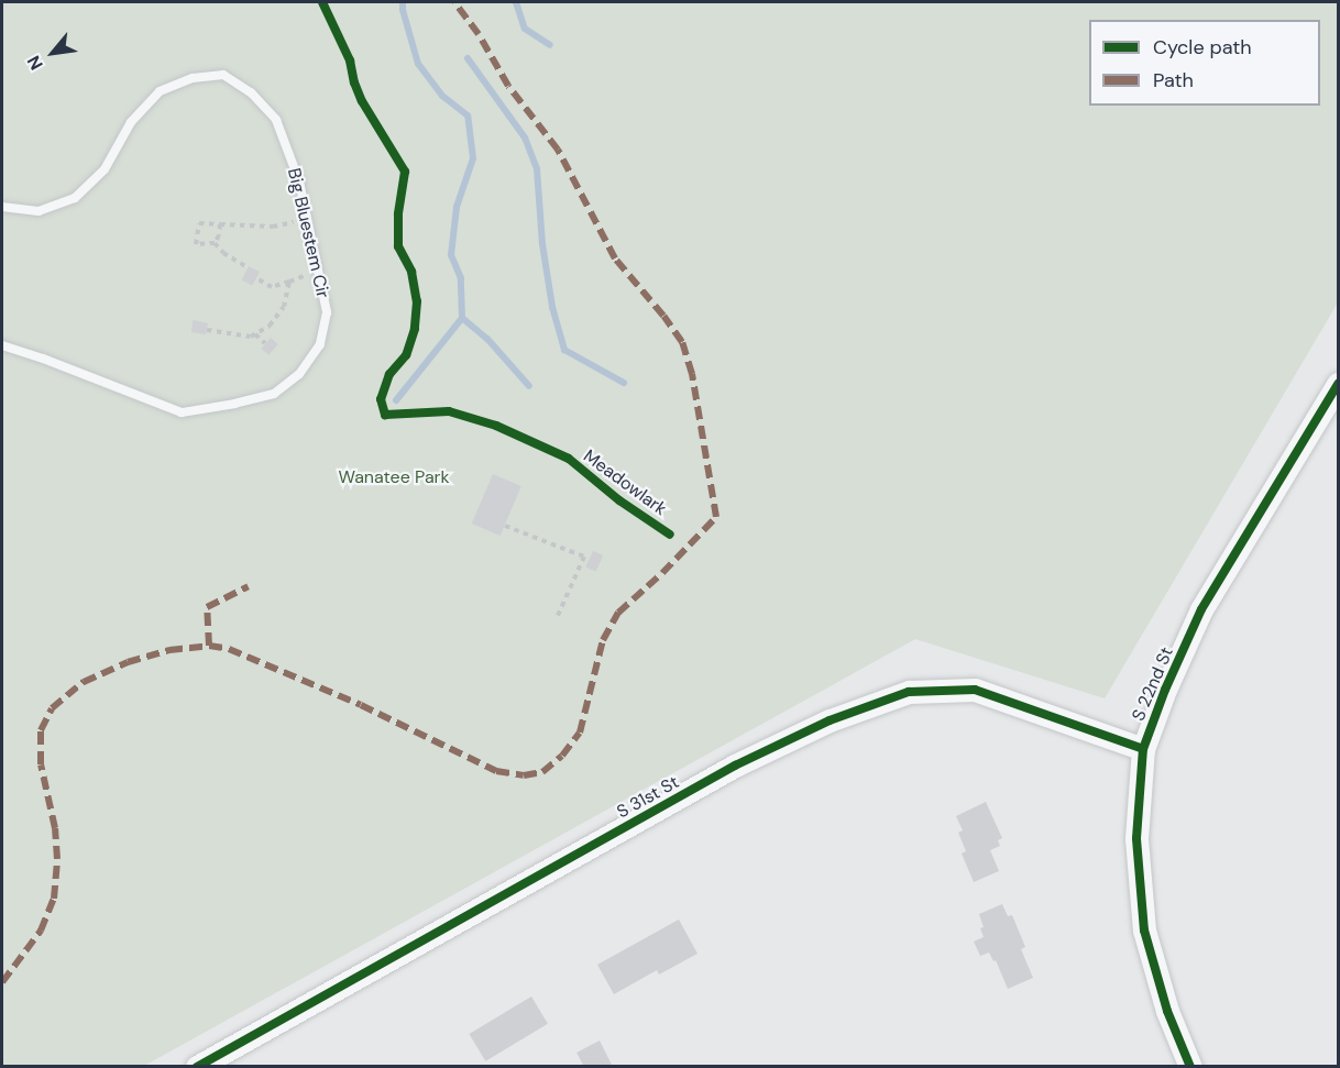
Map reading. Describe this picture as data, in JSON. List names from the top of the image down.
{
  "streets": {
    "street": ["S 22nd St", "S 31st St"],
    "lane": ["Big Bluestem Cir"],
    "cycle path": ["Meadowlark"]
  },
  "crossings": [
    ["S 22nd St", "S 31st St"]
  ],
  "parks": ["Wanatee Park"],
  "legend": ["Cycle path", "Path"],
  "north": "bottom left"
}
